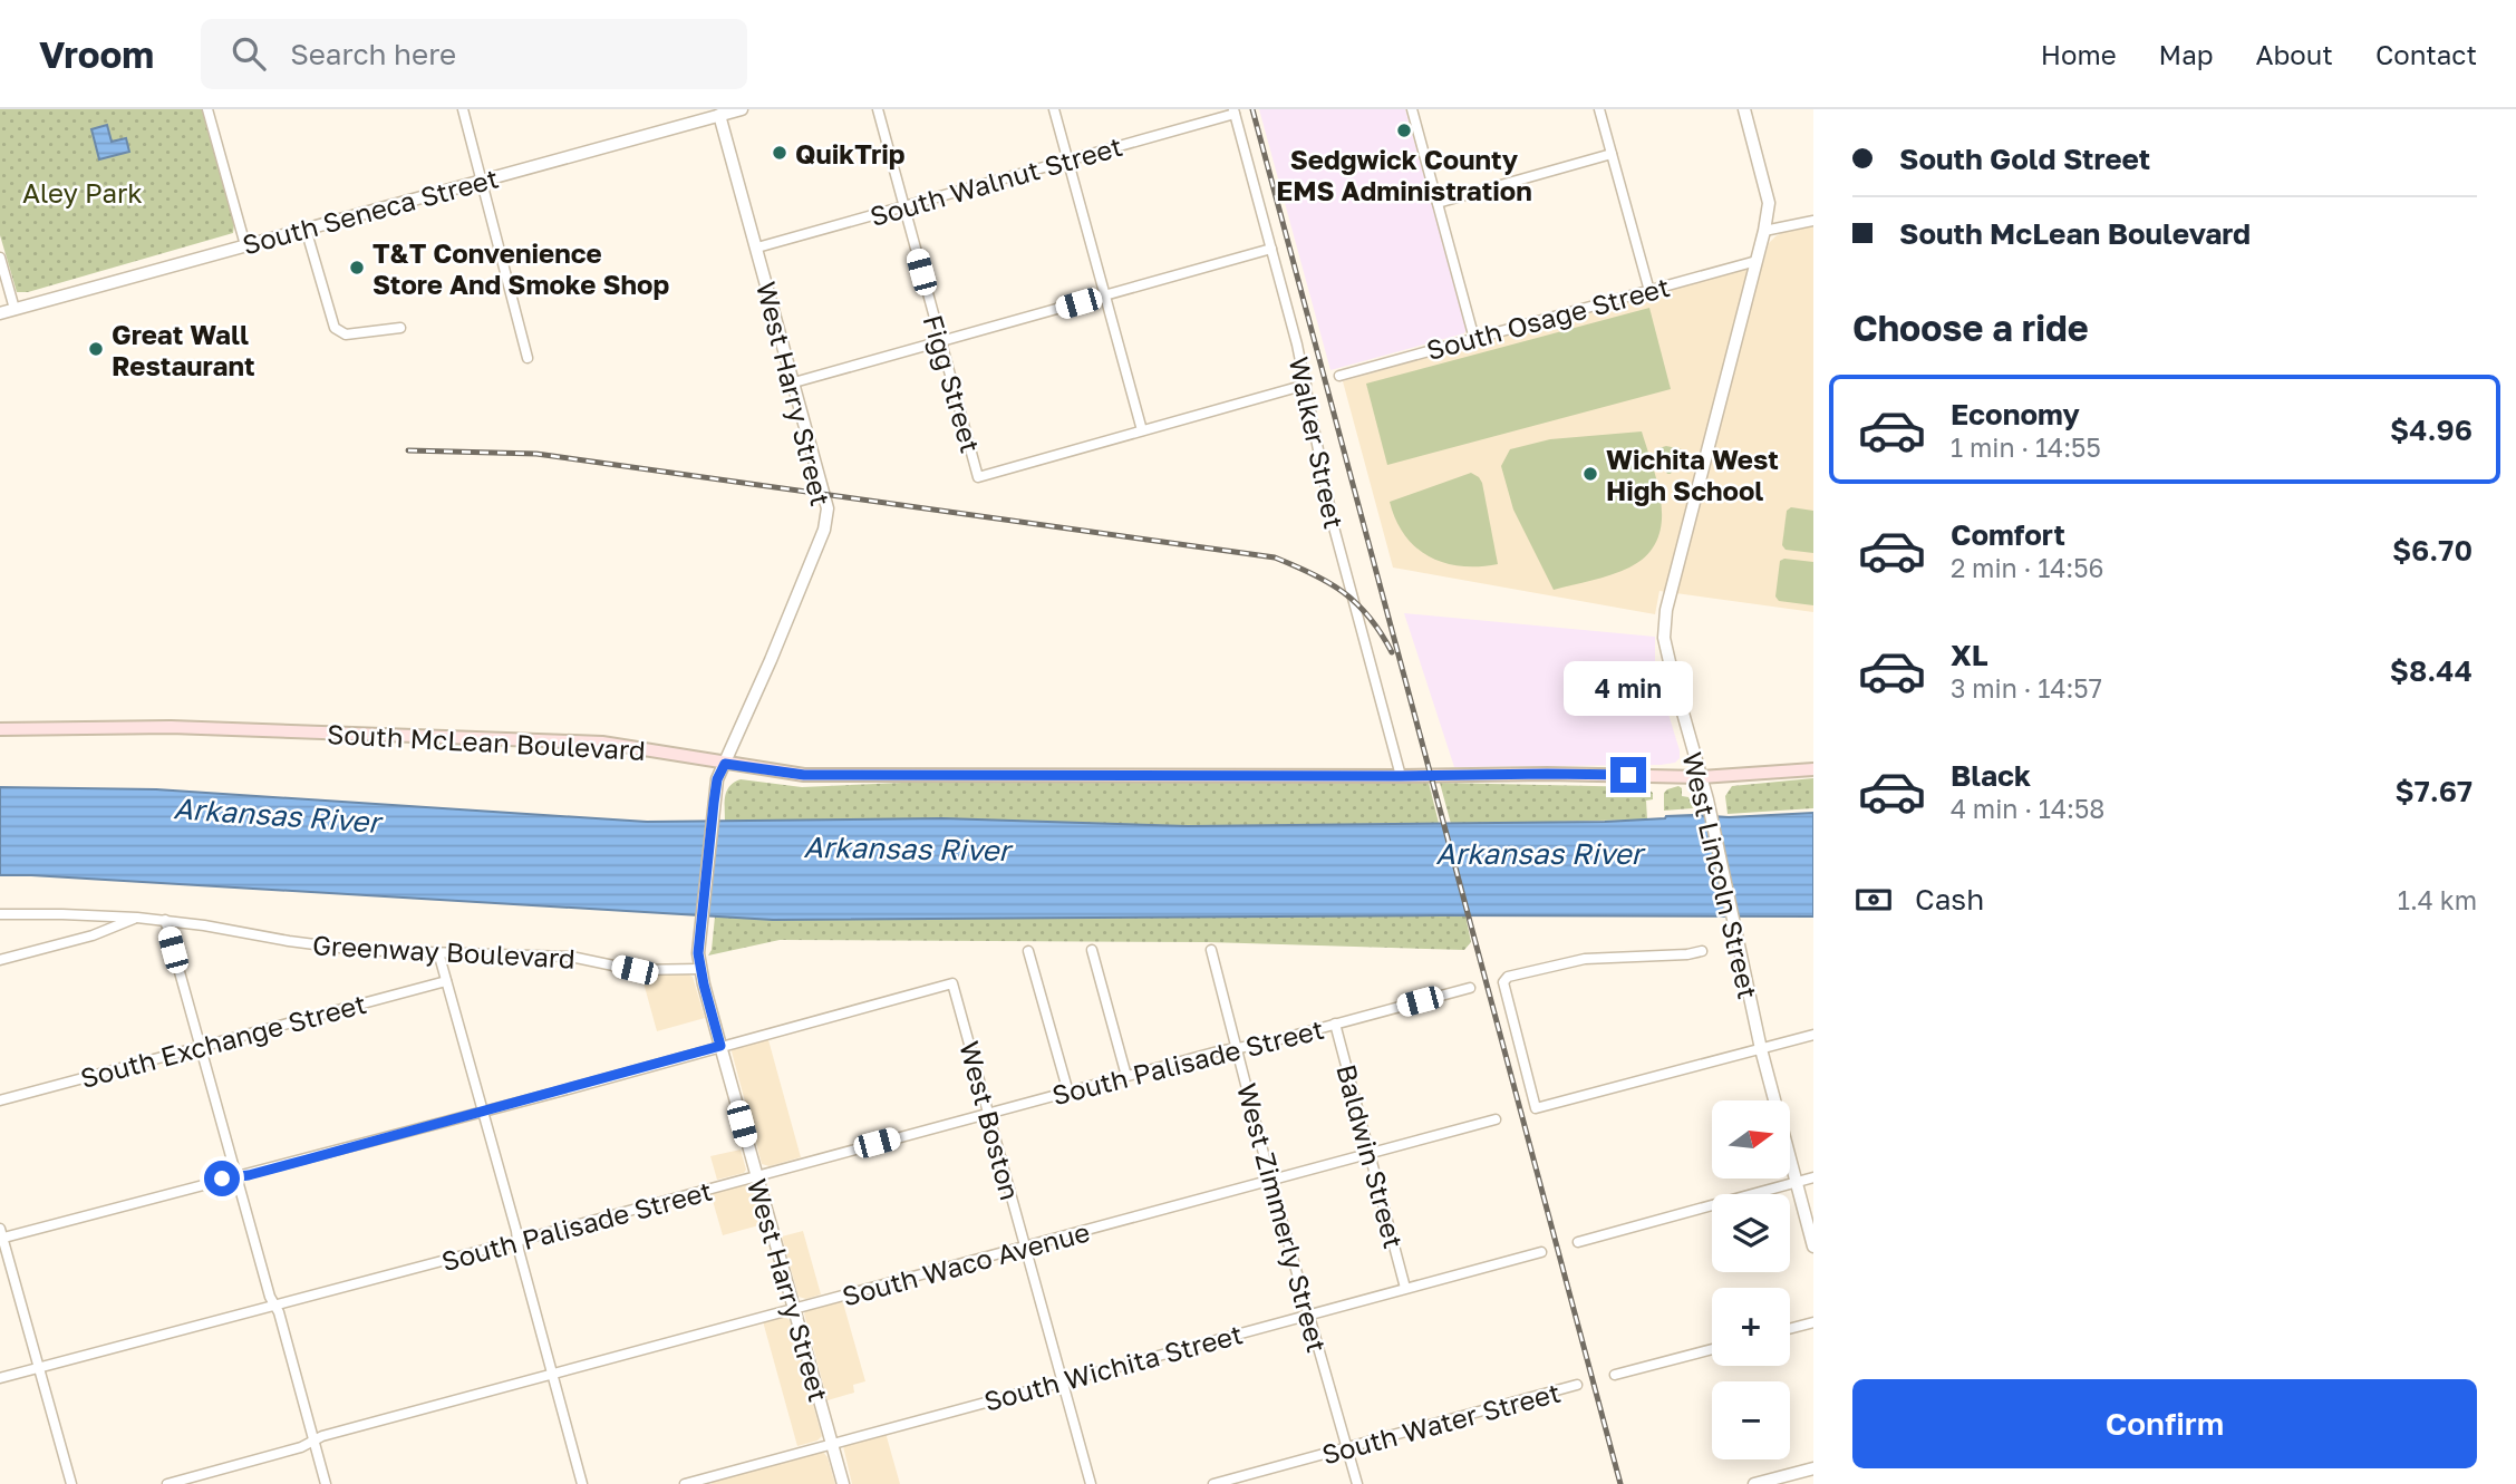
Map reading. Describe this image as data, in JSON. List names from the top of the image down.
{
  "streets": {
    "main road": ["South McLean Boulevard"],
    "street": [
      "South Walnut Street",
      "South Seneca Street",
      "South Osage Street",
      "Figg Street",
      "West Harry Street",
      "Walker Street",
      "West Lincoln Street",
      "Greenway Boulevard",
      "South Exchange Street",
      "South Palisade Street",
      "West Boston",
      "Baldwin Street",
      "West Zimmerly Street",
      "South Waco Avenue",
      "South Wichita Street",
      "South Water Street"
    ]
  },
  "crossings": [
    ["South Walnut Street", "Figg Street"],
    ["South Walnut Street", "West Harry Street"],
    ["South Walnut Street", "Walker Street"],
    ["South Seneca Street", "West Harry Street"],
    ["South Osage Street", "West Lincoln Street"],
    ["West Harry Street", "South McLean Boulevard"],
    ["West Harry Street", "Greenway Boulevard"],
    ["West Harry Street", "South Palisade Street"],
    ["West Harry Street", "West Boston"],
    ["West Harry Street", "South Waco Avenue"],
    ["West Harry Street", "South Wichita Street"],
    ["Walker Street", "South McLean Boulevard"],
    ["South McLean Boulevard", "West Lincoln Street"],
    ["South Palisade Street", "West Boston"],
    ["South Palisade Street", "Baldwin Street"],
    ["South Palisade Street", "West Zimmerly Street"],
    ["West Boston", "South Waco Avenue"],
    ["West Boston", "South Wichita Street"],
    ["Baldwin Street", "South Waco Avenue"],
    ["Baldwin Street", "South Wichita Street"],
    ["West Zimmerly Street", "South Waco Avenue"],
    ["West Zimmerly Street", "South Wichita Street"],
    ["West Zimmerly Street", "South Water Street"]
  ],
  "water": ["Arkansas River"],
  "parks": ["Aley Park"],
  "places": [
    "Sedgwick County EMS Administration",
    "QuikTrip",
    "T&T Convenience Store And Smoke Shop",
    "Great Wall Restaurant",
    "Wichita West High School"
  ],
  "north": "right",
  "page": {
    "header": "Vroom",
    "search": "Search here",
    "nav": [
      "Home",
      "Map",
      "About",
      "Contact"
    ],
    "banner": ["South Gold Street", "South McLean Boulevard"],
    "heading": "Choose a ride",
    "list": [
      {
        "name": "Economy",
        "note": "1 min · 14:55",
        "value": "$4.96"
      },
      {
        "name": "Comfort",
        "note": "2 min · 14:56",
        "value": "$6.70"
      },
      {
        "name": "XL",
        "note": "3 min · 14:57",
        "value": "$8.44"
      },
      {
        "name": "Black",
        "note": "4 min · 14:58",
        "value": "$7.67"
      }
    ],
    "bubble": "4 min",
    "pay": ["Cash", "1.4 km"],
    "map_buttons": ["+", "−"],
    "buttons": "Confirm"
  }
}
